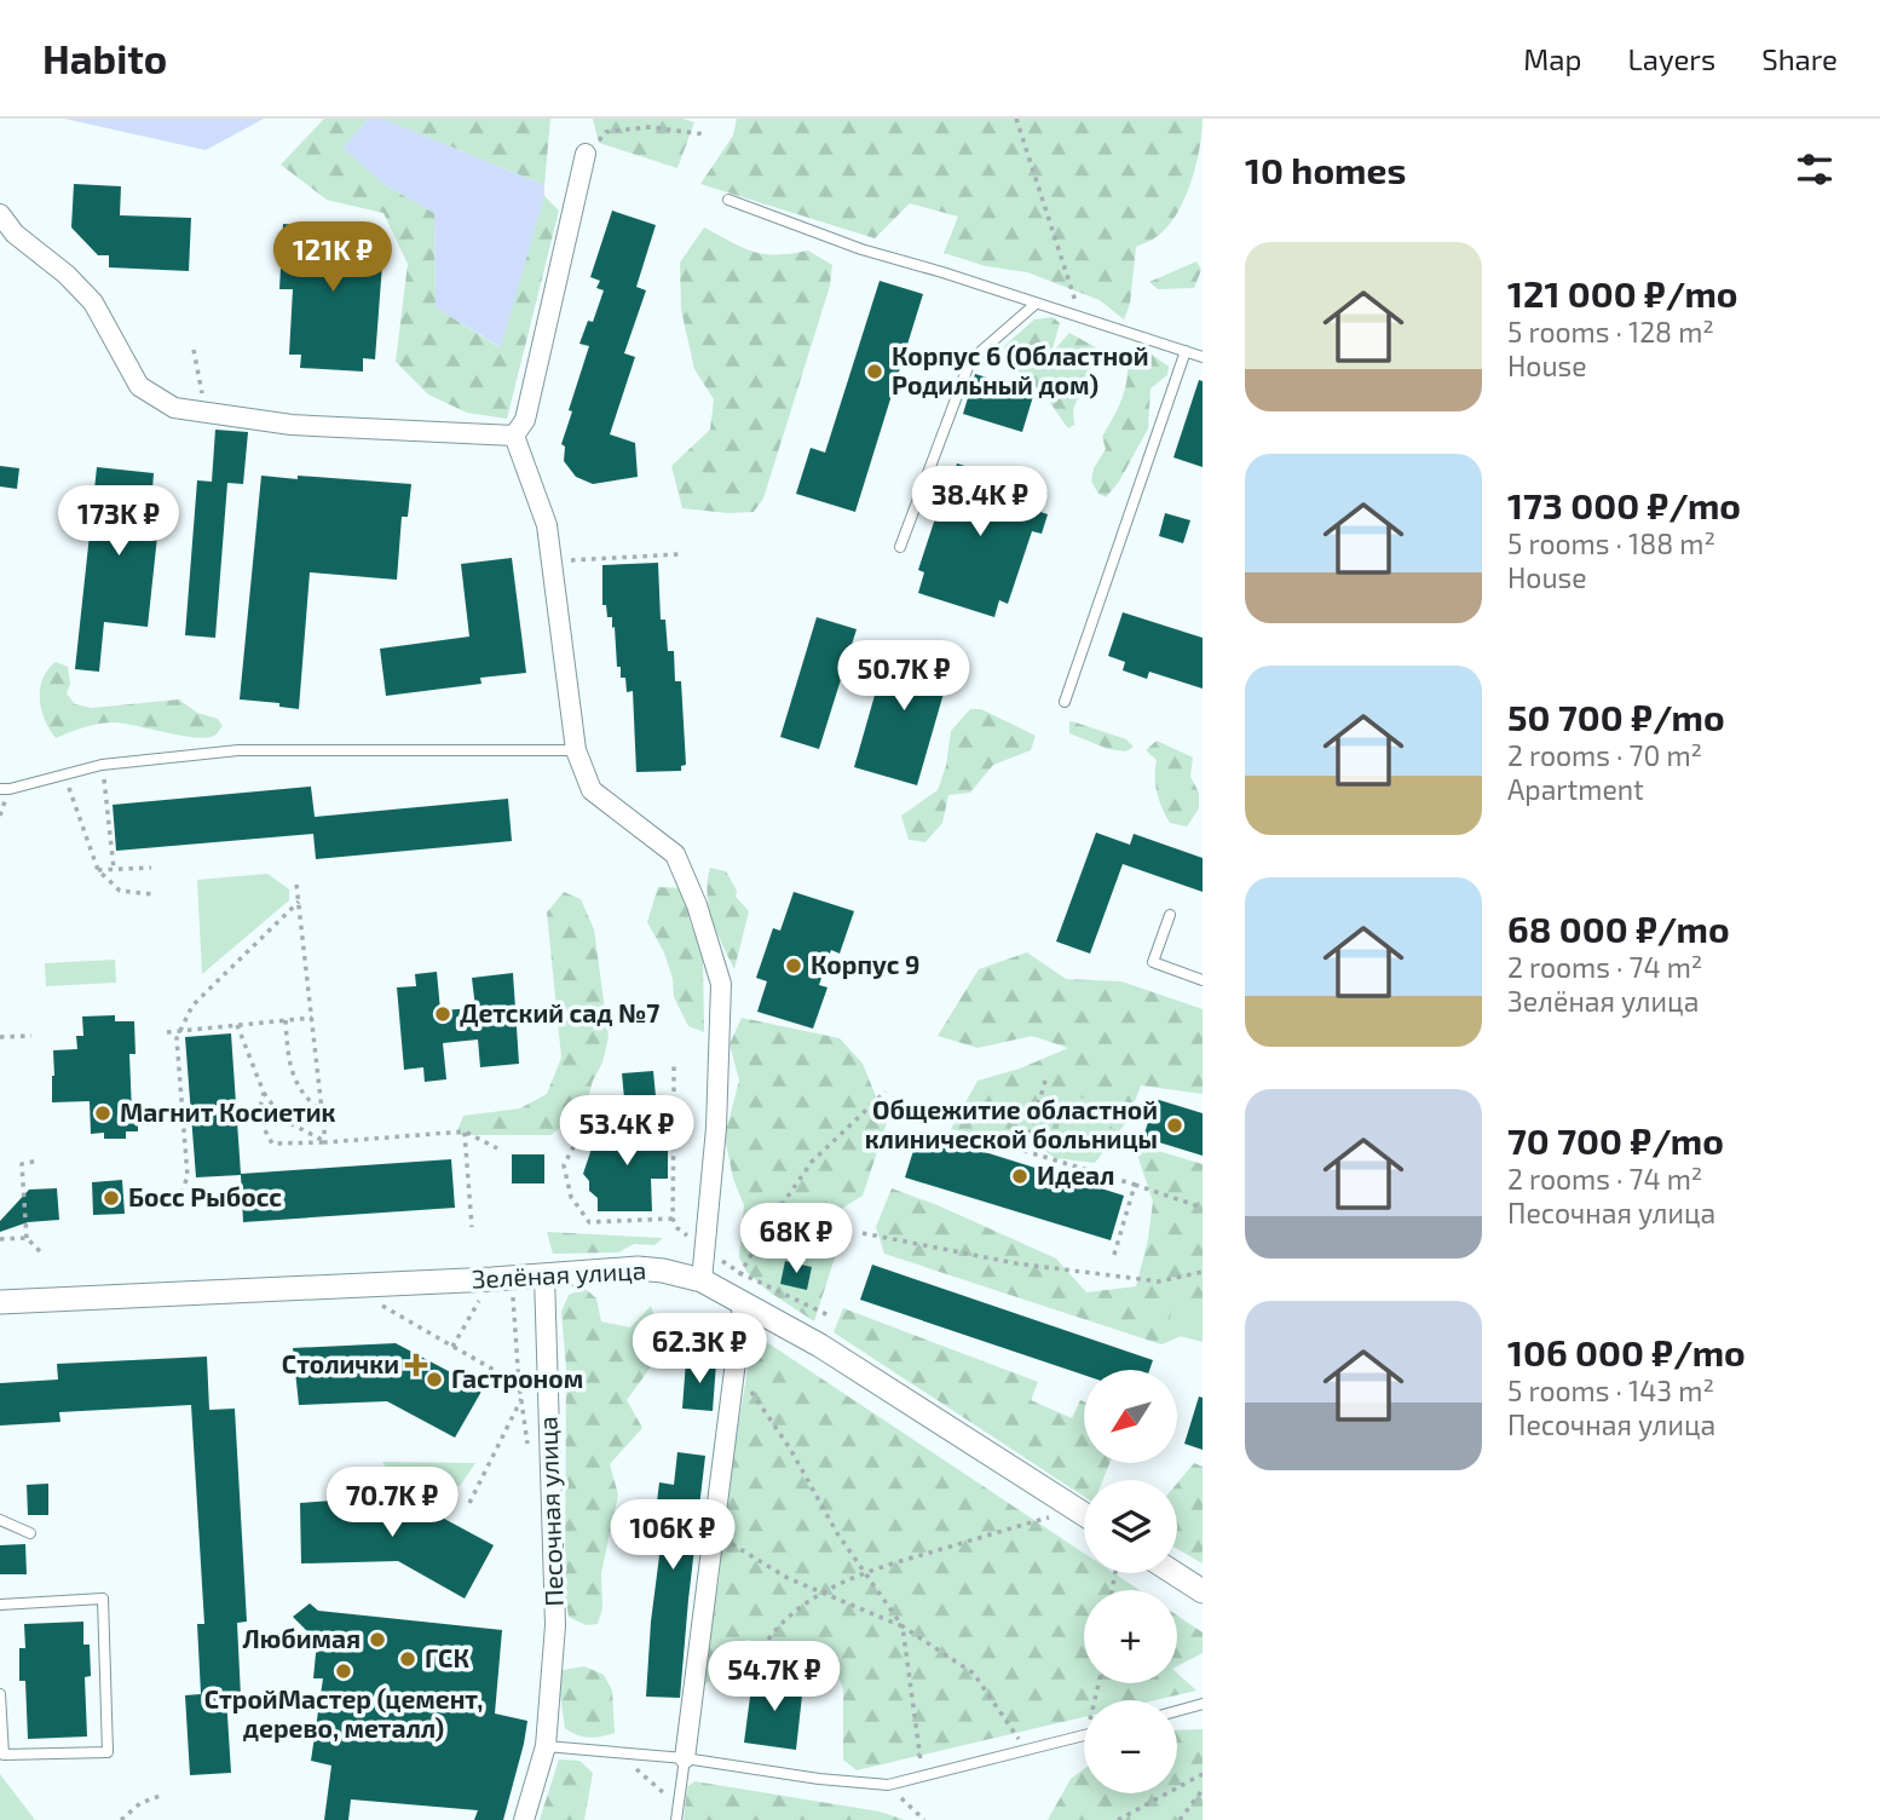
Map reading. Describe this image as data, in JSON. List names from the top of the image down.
{
  "streets": {
    "street": ["Зелёная улица", "Песочная улица"]
  },
  "crossings": [
    ["Зелёная улица", "Песочная улица"]
  ],
  "places": {
    "other": [
      "Корпус 6 (Областной Родильный дом)",
      "Корпус 9",
      "Детский сад №7",
      "Магнит Косиетик",
      "Общежитие областной клинической больницы",
      "Идеал",
      "Босс Рыбосс",
      "Гастроном",
      "Любимая",
      "ГСК",
      "СтройМастер (цемент, дерево, металл)"
    ],
    "health": ["Столички"]
  },
  "north": "bottom left",
  "page": {
    "header": "Habito",
    "nav": ["Map", "Layers", "Share"],
    "heading": "10 homes",
    "list": [
      {
        "name": "121 000 ₽/mo",
        "note": "5 rooms · 128 m² · House"
      },
      {
        "name": "173 000 ₽/mo",
        "note": "5 rooms · 188 m² · House"
      },
      {
        "name": "50 700 ₽/mo",
        "note": "2 rooms · 70 m² · Apartment"
      },
      {
        "name": "68 000 ₽/mo",
        "note": "2 rooms · 74 m² · Зелёная улица"
      },
      {
        "name": "70 700 ₽/mo",
        "note": "2 rooms · 74 m² · Песочная улица"
      },
      {
        "name": "106 000 ₽/mo",
        "note": "5 rooms · 143 m² · Песочная улица"
      }
    ],
    "price": [
      "121K ₽",
      "38.4K ₽",
      "173K ₽",
      "50.7K ₽",
      "53.4K ₽",
      "68K ₽",
      "62.3K ₽",
      "70.7K ₽",
      "106K ₽",
      "54.7K ₽"
    ],
    "map_buttons": ["+", "−"]
  }
}
